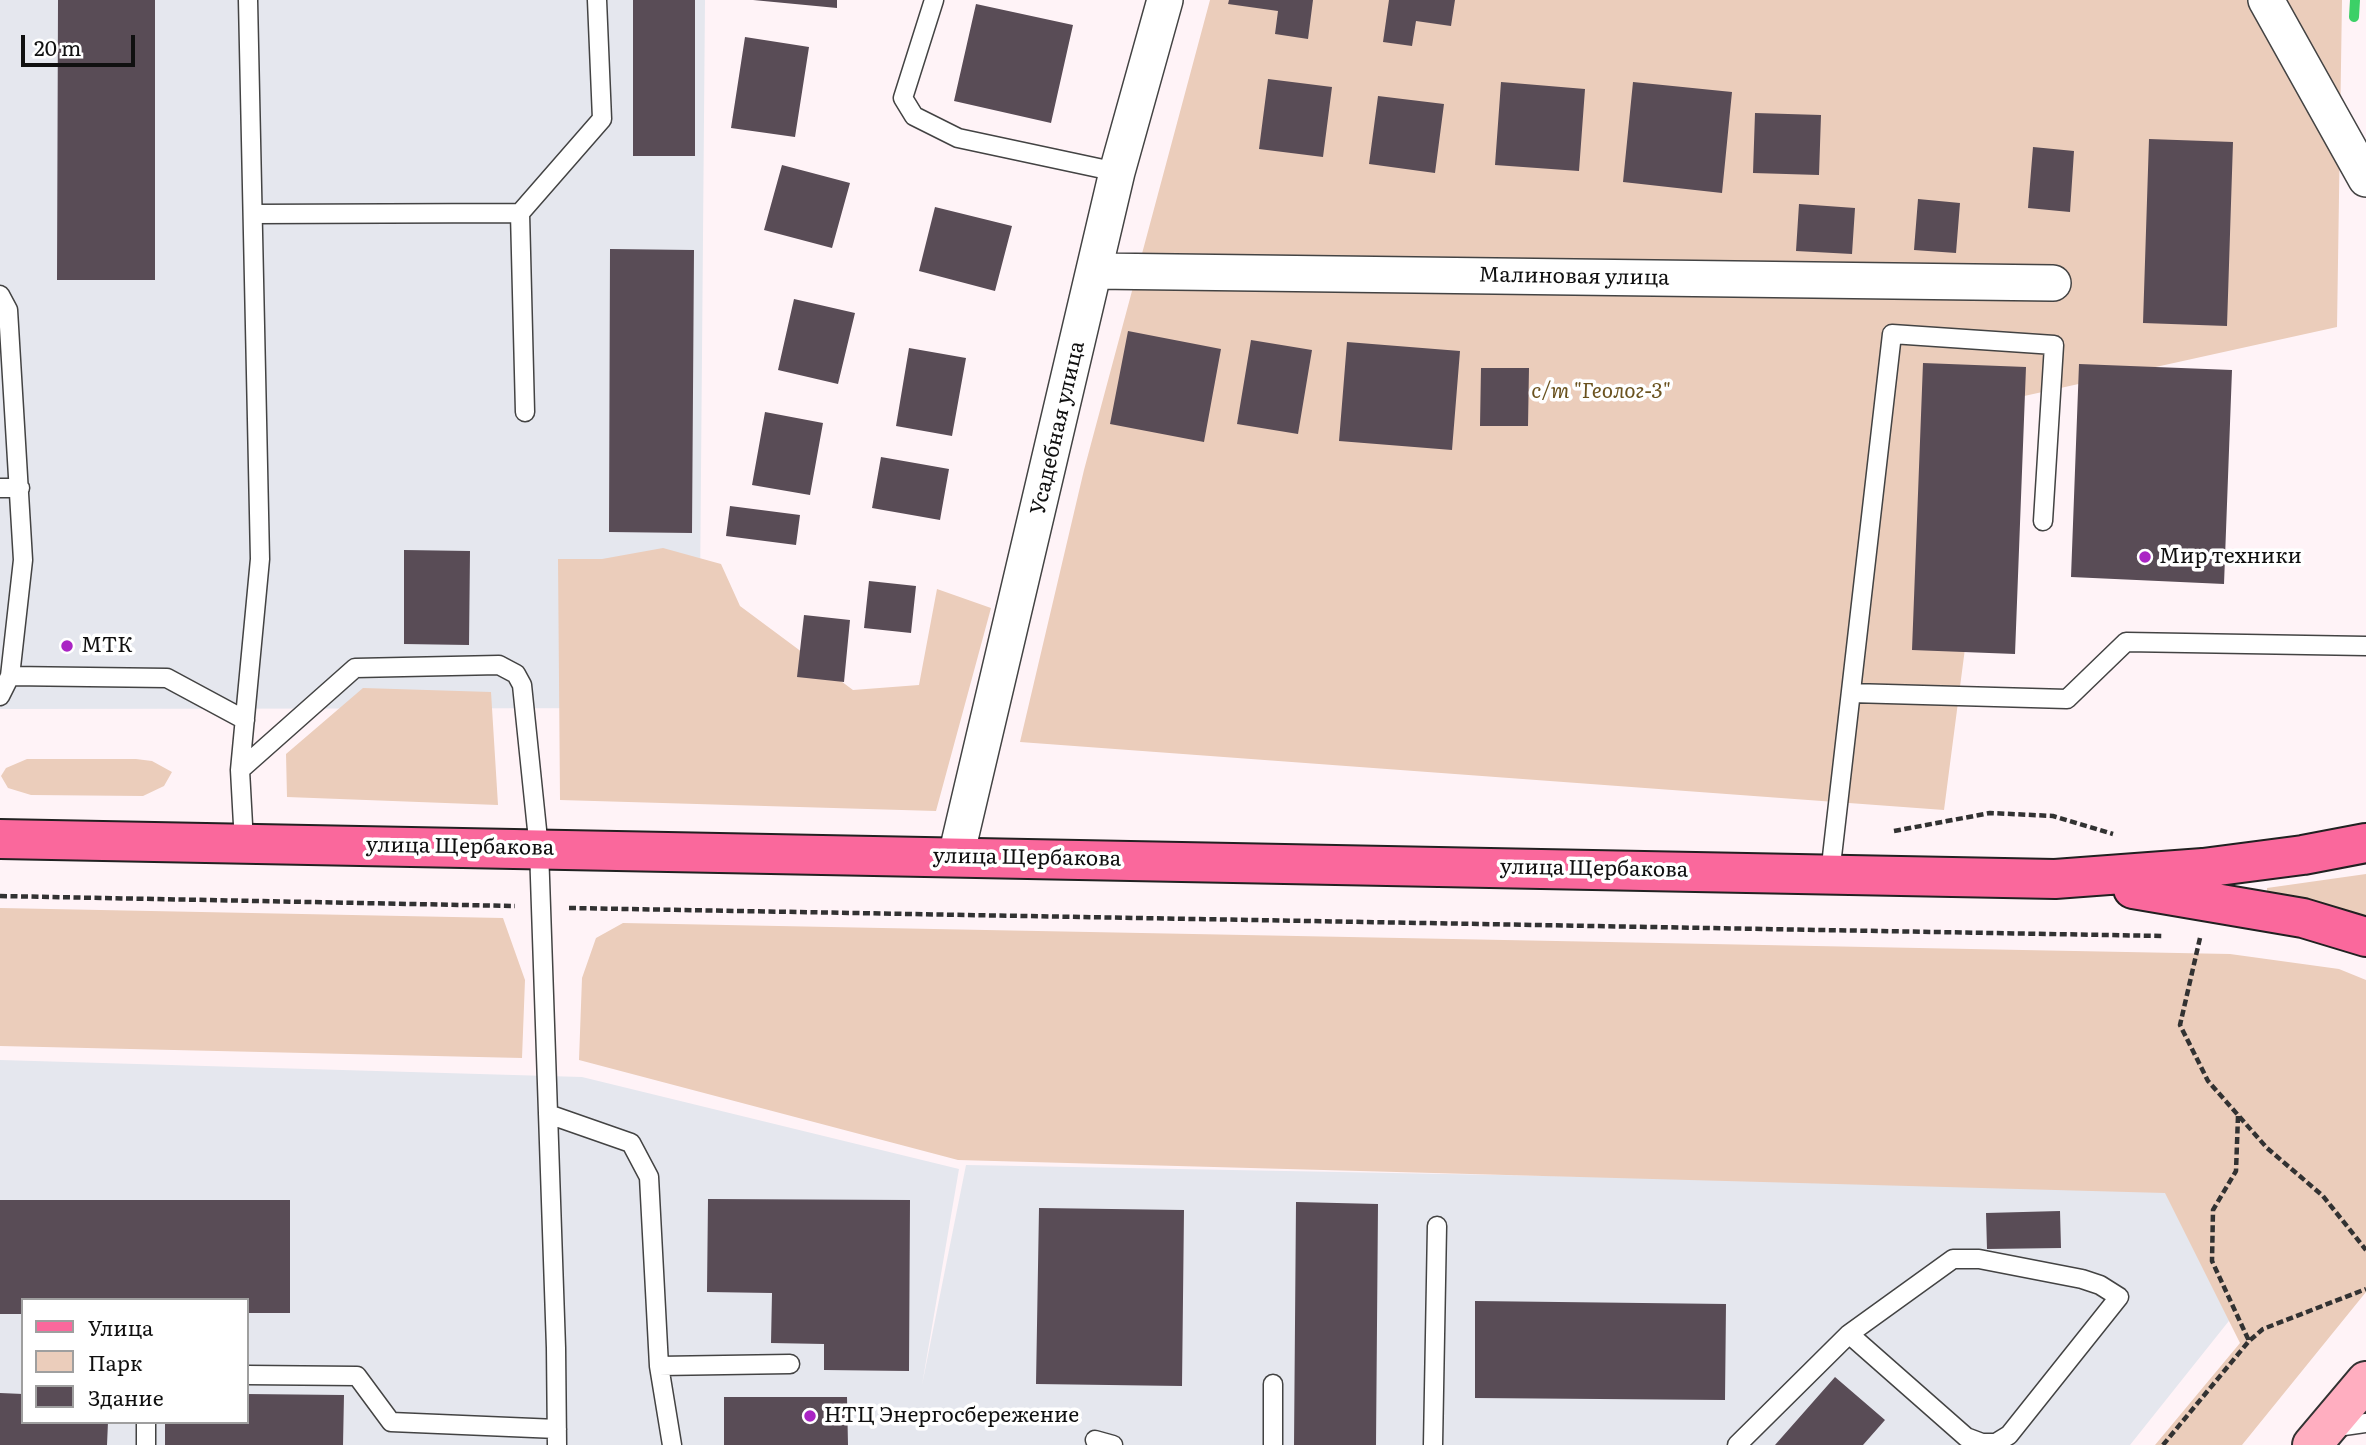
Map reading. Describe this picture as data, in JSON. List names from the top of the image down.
{
  "streets": {
    "main road": ["улица Щербакова"],
    "street": ["Малиновая улица", "Усадебная улица"]
  },
  "crossings": [
    ["Малиновая улица", "Усадебная улица"],
    ["Усадебная улица", "улица Щербакова"]
  ],
  "parks": ["с/т \"Геолог-3\""],
  "places": ["Мир техники", "МТК", "НТЦ Энергосбережение"],
  "legend": ["Улица", "Парк", "Здание"],
  "scale_bar": "20 m"
}
